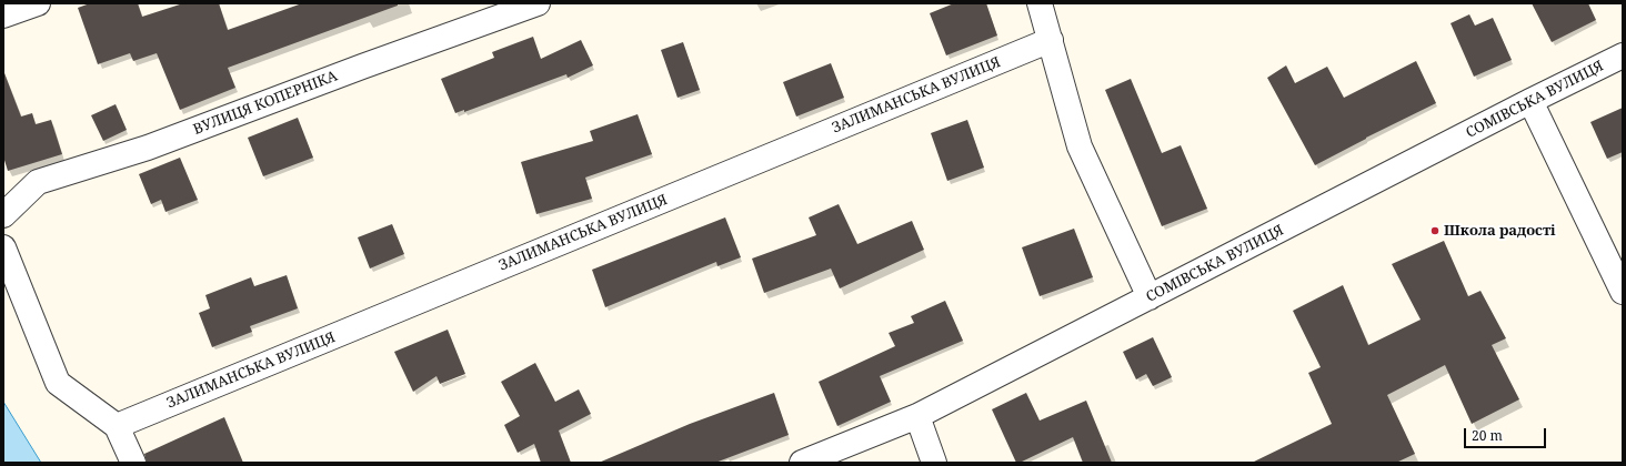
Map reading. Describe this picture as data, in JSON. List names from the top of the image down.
{
  "streets": {
    "street": ["ЗАЛИМАНСЬКА ВУЛИЦЯ", "СОМІВСЬКА ВУЛИЦЯ", "ВУЛИЦЯ КОПЕРНІКА"]
  },
  "places": ["Школа радості"],
  "scale_bar": "20 m"
}
